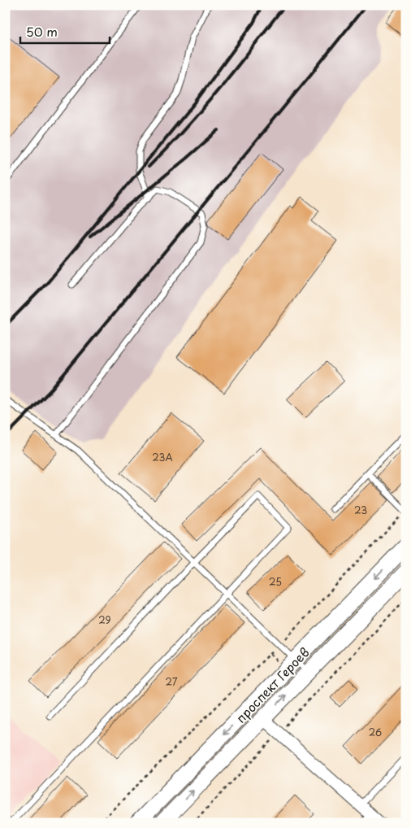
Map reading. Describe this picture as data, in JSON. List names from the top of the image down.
{
  "streets": {
    "main road": ["проспект Героев"]
  },
  "house_numbers": [
    "23А",
    "23",
    "25",
    "29",
    "27",
    "26"
  ],
  "scale_bar": "50 m"
}
